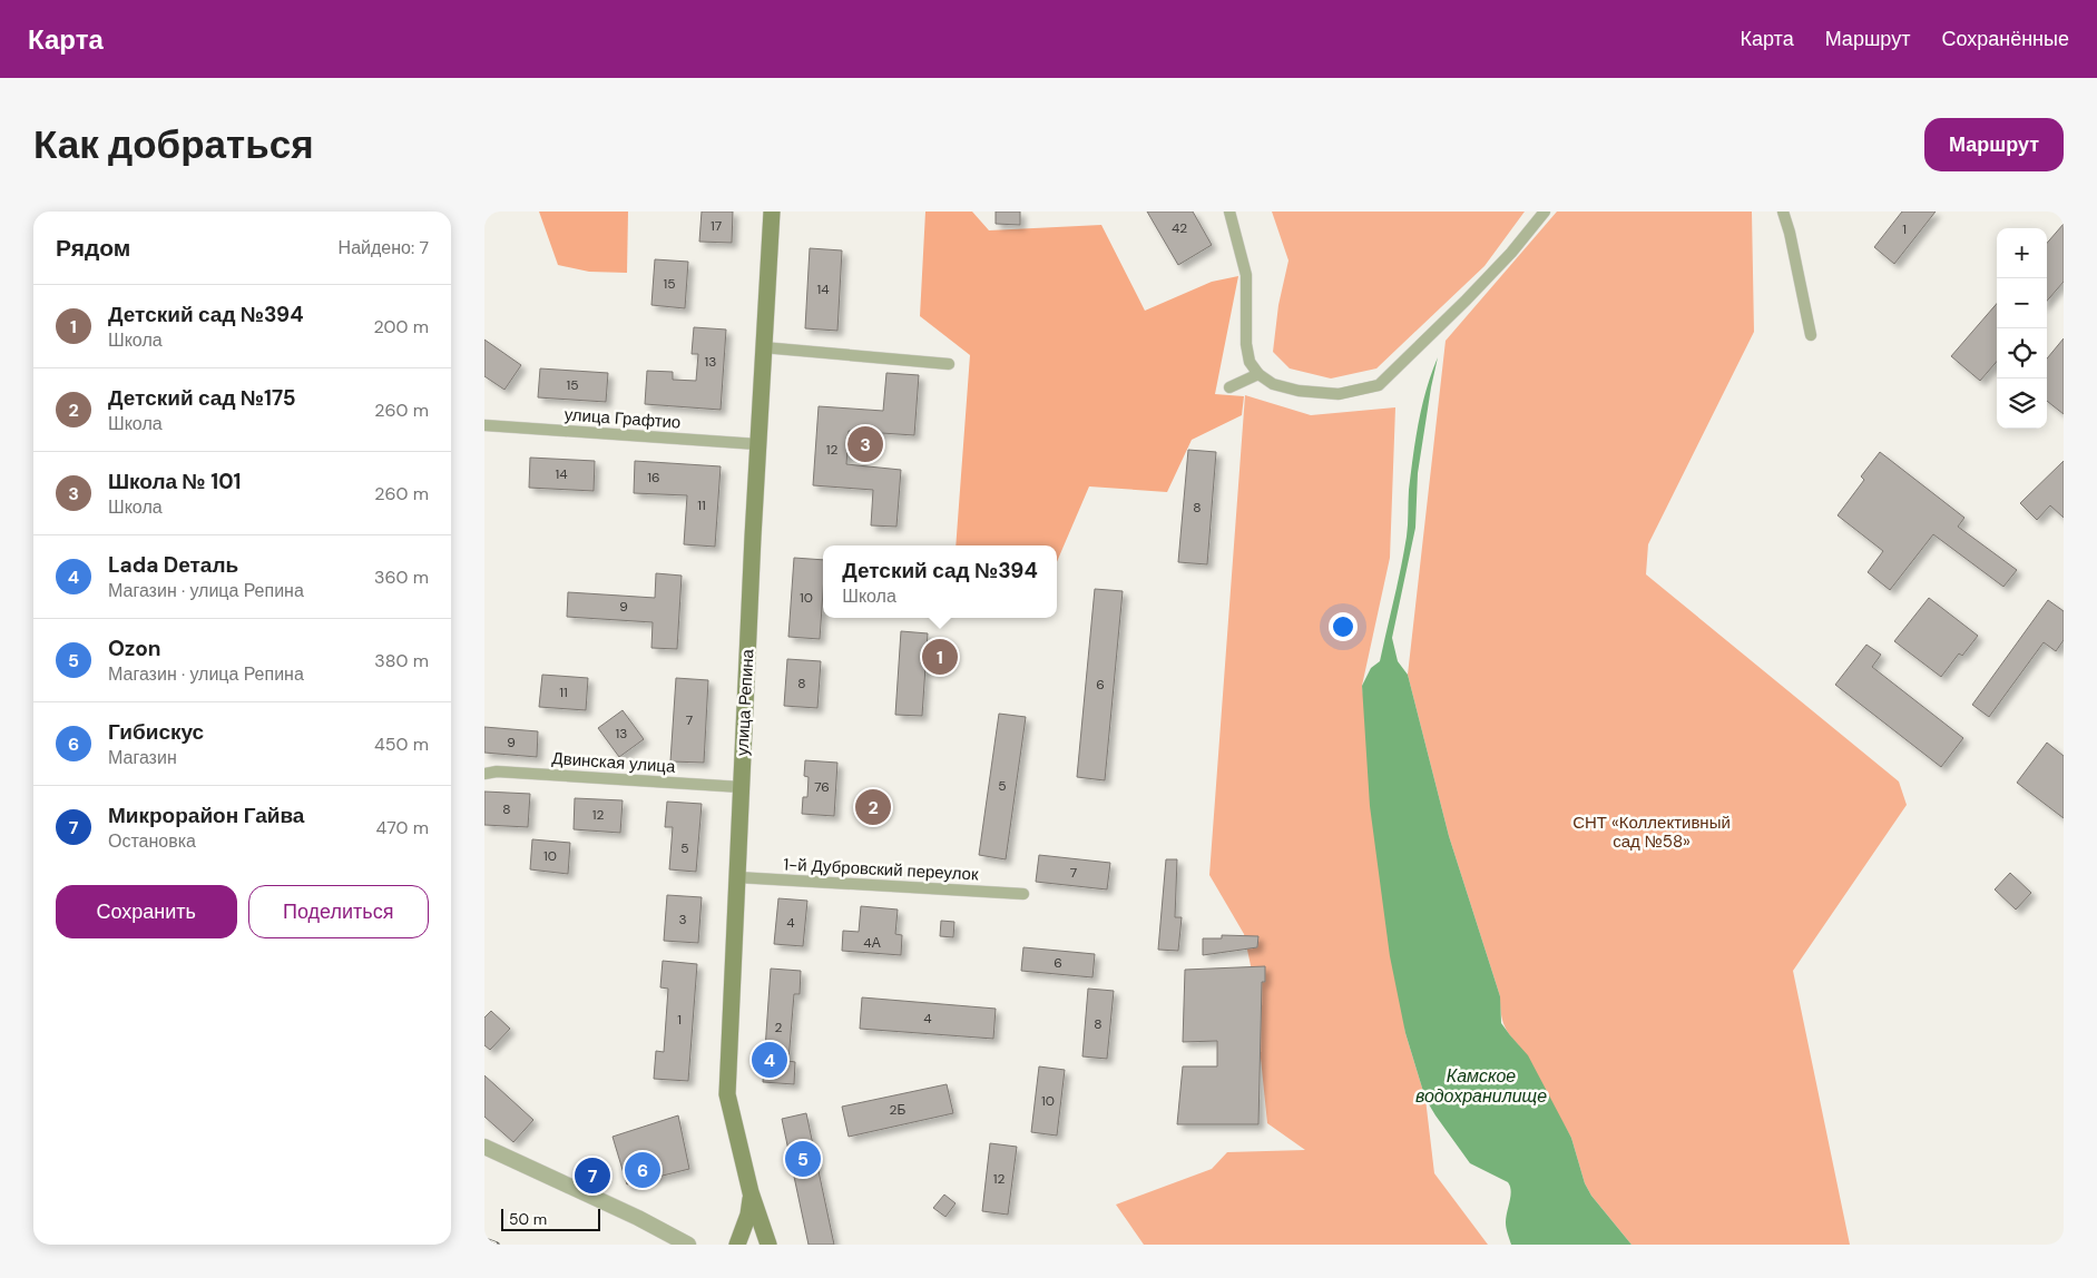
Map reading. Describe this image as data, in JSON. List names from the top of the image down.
{
  "streets": {
    "main road": ["улица Репина"],
    "street": ["улица Графтио", "Двинская улица", "1-й Дубровский переулок"]
  },
  "crossings": [
    ["улица Графтио", "улица Репина"],
    ["улица Репина", "Двинская улица"],
    ["улица Репина", "1-й Дубровский переулок"]
  ],
  "water": ["Камское водохранилище"],
  "parks": ["СНТ «Коллективный сад №58»"],
  "house_numbers": [
    "17",
    "42",
    "1",
    "15",
    "14",
    "13",
    "15",
    "12",
    "14",
    "16",
    "11",
    "8",
    "10",
    "9",
    "8",
    "6",
    "11",
    "7",
    "13",
    "9",
    "5",
    "76",
    "8",
    "12",
    "5",
    "10",
    "7",
    "3",
    "4",
    "4А",
    "6",
    "4",
    "1",
    "8",
    "2",
    "10",
    "2Б",
    "12"
  ],
  "scale_bar": "50 m",
  "page": {
    "header": "Карта",
    "nav": ["Карта", "Маршрут", "Сохранённые"],
    "buttons": [
      "Маршрут",
      ["Сохранить", "Поделиться"]
    ],
    "title": "Как добраться",
    "heading": ["Рядом", "Найдено: 7"],
    "map_buttons": ["+", "−"],
    "list": [
      {
        "mark": "1",
        "name": "Детский сад №394",
        "note": "Школа",
        "value": "200 m"
      },
      {
        "mark": "2",
        "name": "Детский сад №175",
        "note": "Школа",
        "value": "260 m"
      },
      {
        "mark": "3",
        "name": "Школа № 101",
        "note": "Школа",
        "value": "260 m"
      },
      {
        "mark": "4",
        "name": "Lada Dеталь",
        "note": "Магазин · улица Репина",
        "value": "360 m"
      },
      {
        "mark": "5",
        "name": "Ozon",
        "note": "Магазин · улица Репина",
        "value": "380 m"
      },
      {
        "mark": "6",
        "name": "Гибискус",
        "note": "Магазин",
        "value": "450 m"
      },
      {
        "mark": "7",
        "name": "Микрорайон Гайва",
        "note": "Остановка",
        "value": "470 m"
      }
    ],
    "pins": [
      "3",
      "1",
      "2",
      "4",
      "5",
      "6",
      "7"
    ],
    "popup": ["Детский сад №394", "Школа"],
    "scale": "50 m"
  }
}
